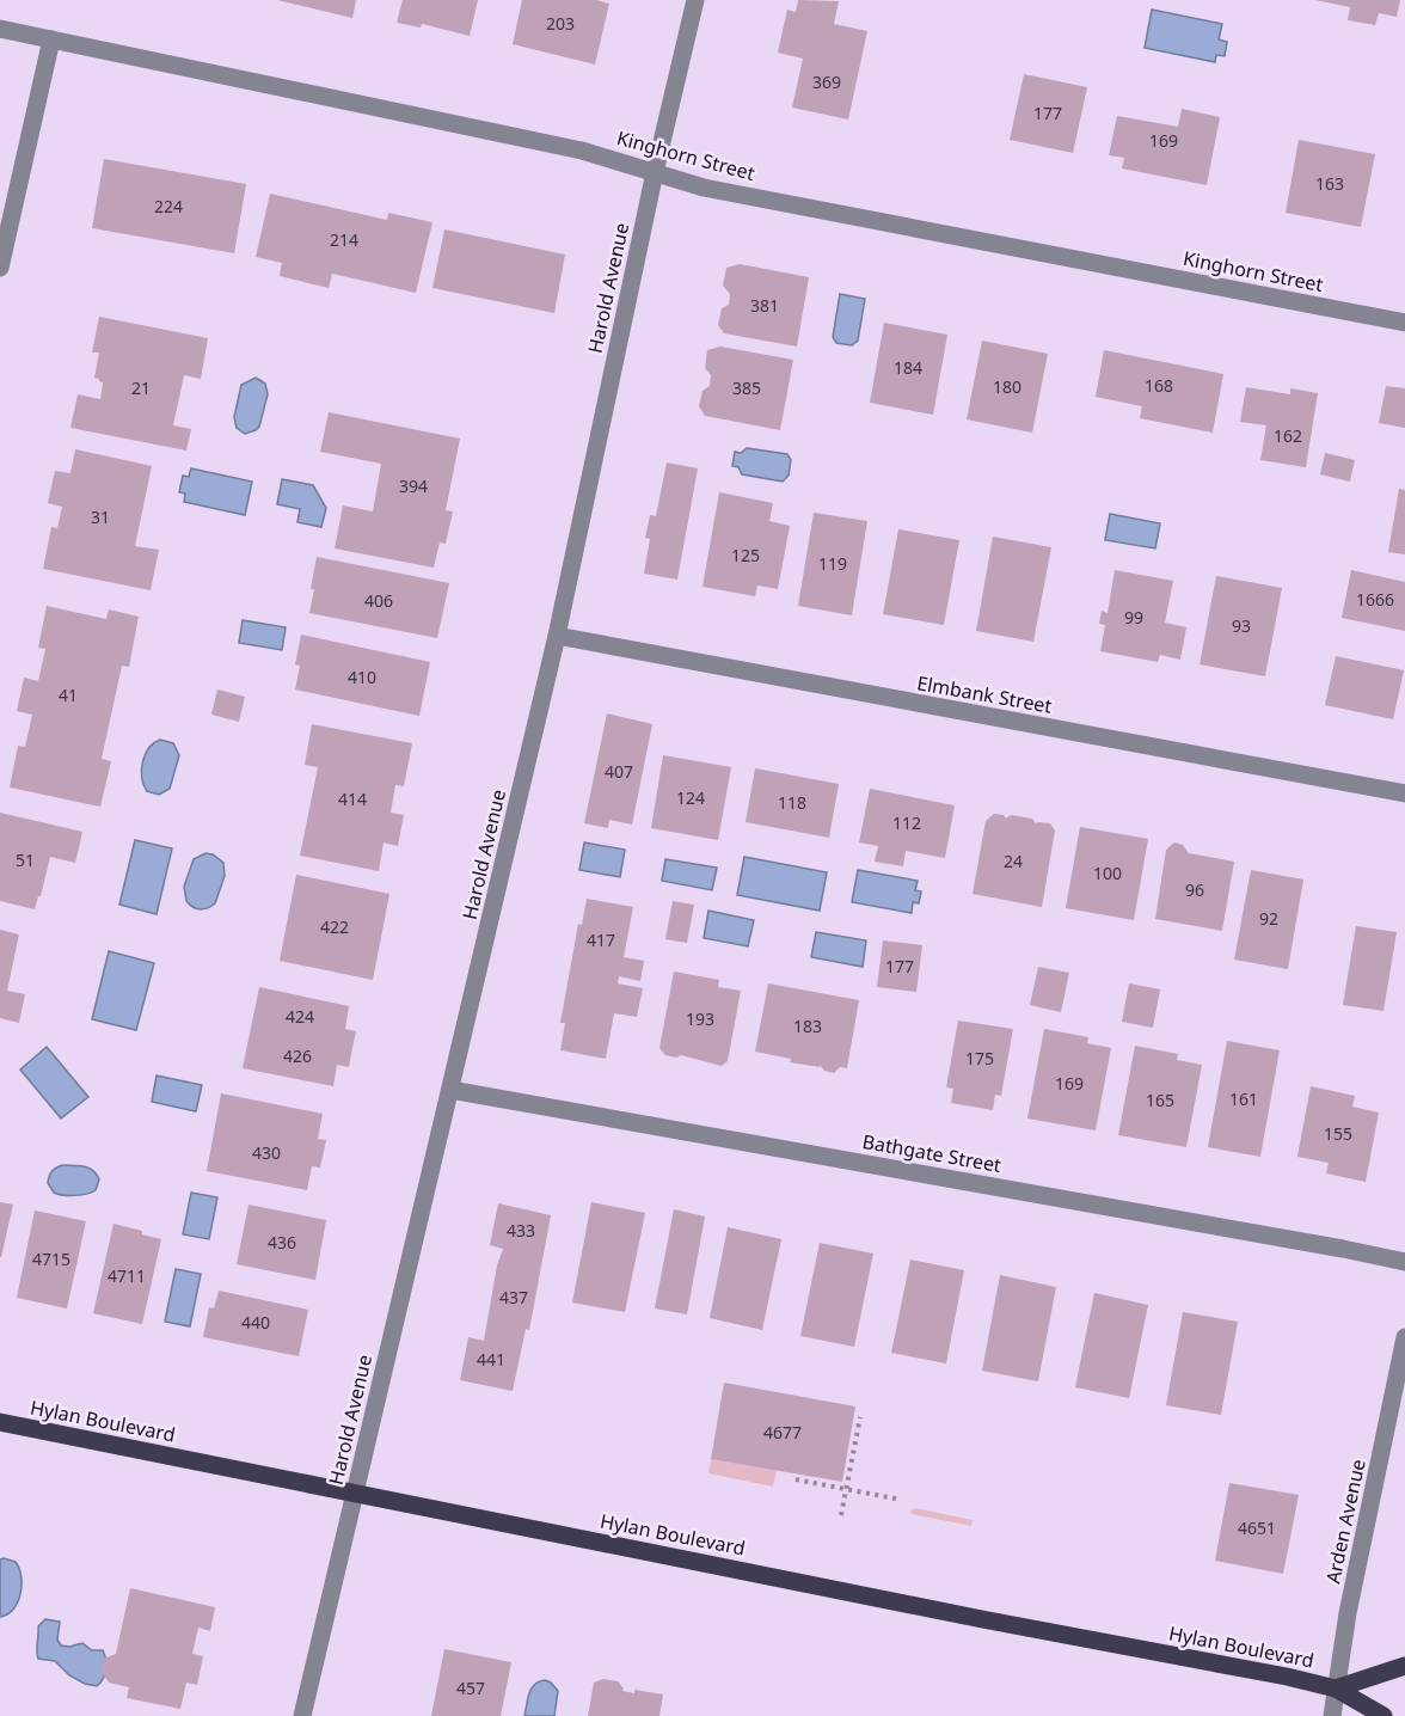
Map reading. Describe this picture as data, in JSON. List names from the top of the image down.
{
  "streets": {
    "main road": ["Hylan Boulevard"],
    "street": [
      "Kinghorn Street",
      "Harold Avenue",
      "Elmbank Street",
      "Bathgate Street",
      "Arden Avenue"
    ]
  },
  "crossings": [
    ["Kinghorn Street", "Harold Avenue"],
    ["Harold Avenue", "Elmbank Street"],
    ["Harold Avenue", "Bathgate Street"],
    ["Harold Avenue", "Hylan Boulevard"],
    ["Hylan Boulevard", "Arden Avenue"]
  ],
  "house_numbers": [
    "203",
    "369",
    "177",
    "169",
    "163",
    "224",
    "214",
    "381",
    "184",
    "168",
    "180",
    "21",
    "385",
    "162",
    "394",
    "31",
    "125",
    "119",
    "1666",
    "406",
    "99",
    "93",
    "410",
    "41",
    "407",
    "124",
    "414",
    "118",
    "112",
    "51",
    "24",
    "100",
    "96",
    "92",
    "422",
    "417",
    "177",
    "424",
    "193",
    "183",
    "426",
    "175",
    "169",
    "161",
    "165",
    "155",
    "430",
    "433",
    "436",
    "4715",
    "4711",
    "437",
    "440",
    "441",
    "4677",
    "4651",
    "457"
  ]
}
